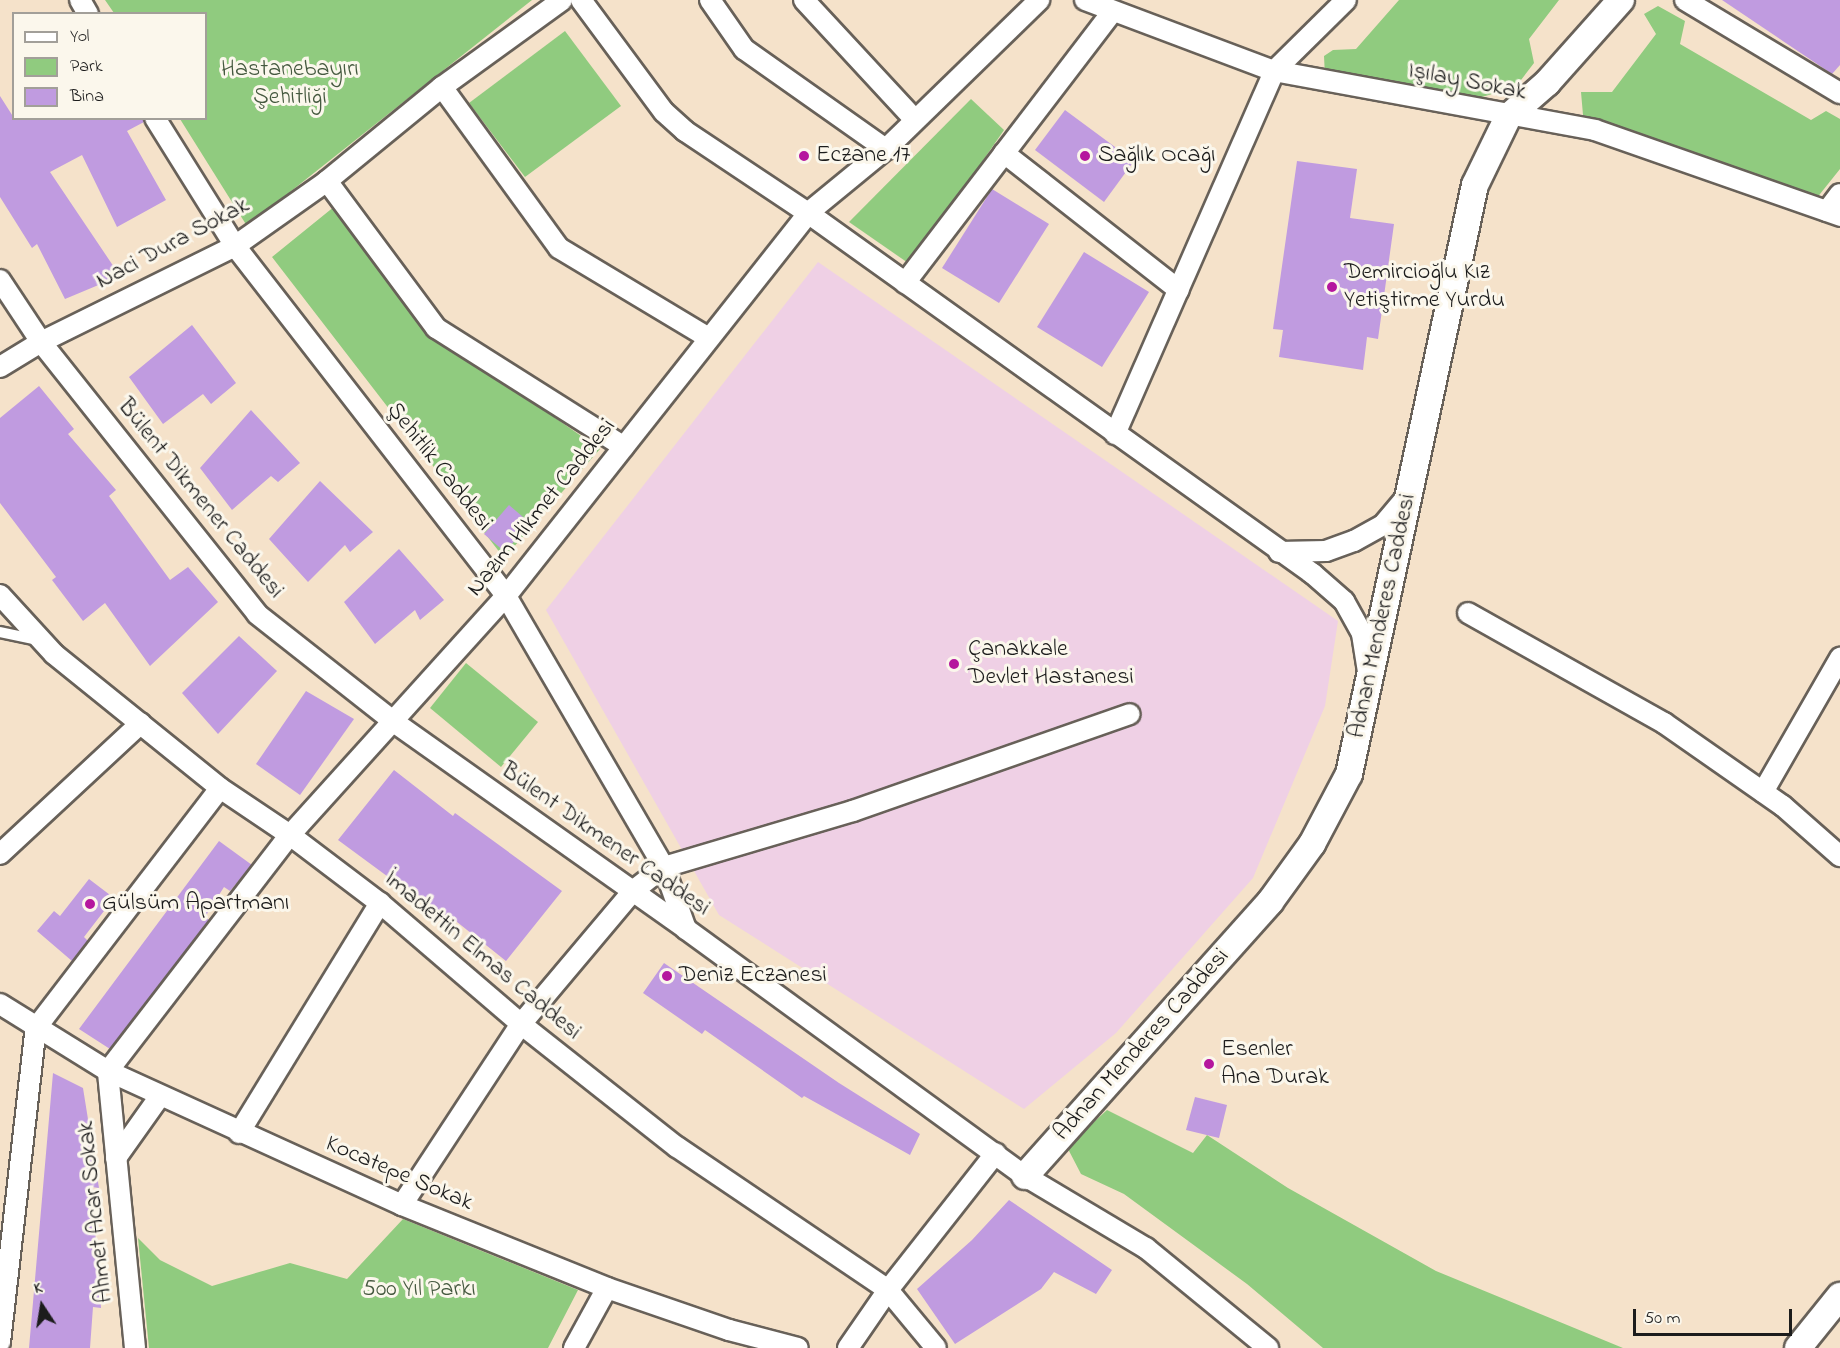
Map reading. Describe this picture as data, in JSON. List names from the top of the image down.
{
  "streets": {
    "street": [
      "Işılay Sokak",
      "Naci Dura Sokak",
      "Şehitlik Caddesi",
      "Bülent Dikmener Caddesi",
      "Nazım Hikmet Caddesi",
      "Adnan Menderes Caddesi",
      "İmadettin Elmas Caddesi",
      "Kocatepe Sokak",
      "Ahmet Acar Sokak"
    ]
  },
  "crossings": [
    ["Işılay Sokak", "Adnan Menderes Caddesi"],
    ["Naci Dura Sokak", "Şehitlik Caddesi"],
    ["Naci Dura Sokak", "Bülent Dikmener Caddesi"],
    ["Şehitlik Caddesi", "Bülent Dikmener Caddesi"],
    ["Şehitlik Caddesi", "Nazım Hikmet Caddesi"],
    ["Bülent Dikmener Caddesi", "Nazım Hikmet Caddesi"],
    ["Bülent Dikmener Caddesi", "Adnan Menderes Caddesi"],
    ["Nazım Hikmet Caddesi", "İmadettin Elmas Caddesi"],
    ["Nazım Hikmet Caddesi", "Kocatepe Sokak"],
    ["Nazım Hikmet Caddesi", "Ahmet Acar Sokak"],
    ["Kocatepe Sokak", "Ahmet Acar Sokak"]
  ],
  "parks": ["Hastanebayırı Şehitliği", "500 Yıl Parkı"],
  "places": [
    "Eczane 17",
    "Sağlık Ocağı",
    "Demircioğlu Kız Yetiştirme Yurdu",
    "Çanakkale Devlet Hastanesi",
    "Gülsüm Apartmanı",
    "Deniz Eczanesi",
    "Esenler Ana Durak"
  ],
  "legend": ["Yol", "Park", "Bina"],
  "scale_bar": "50 m",
  "north": "top"
}
